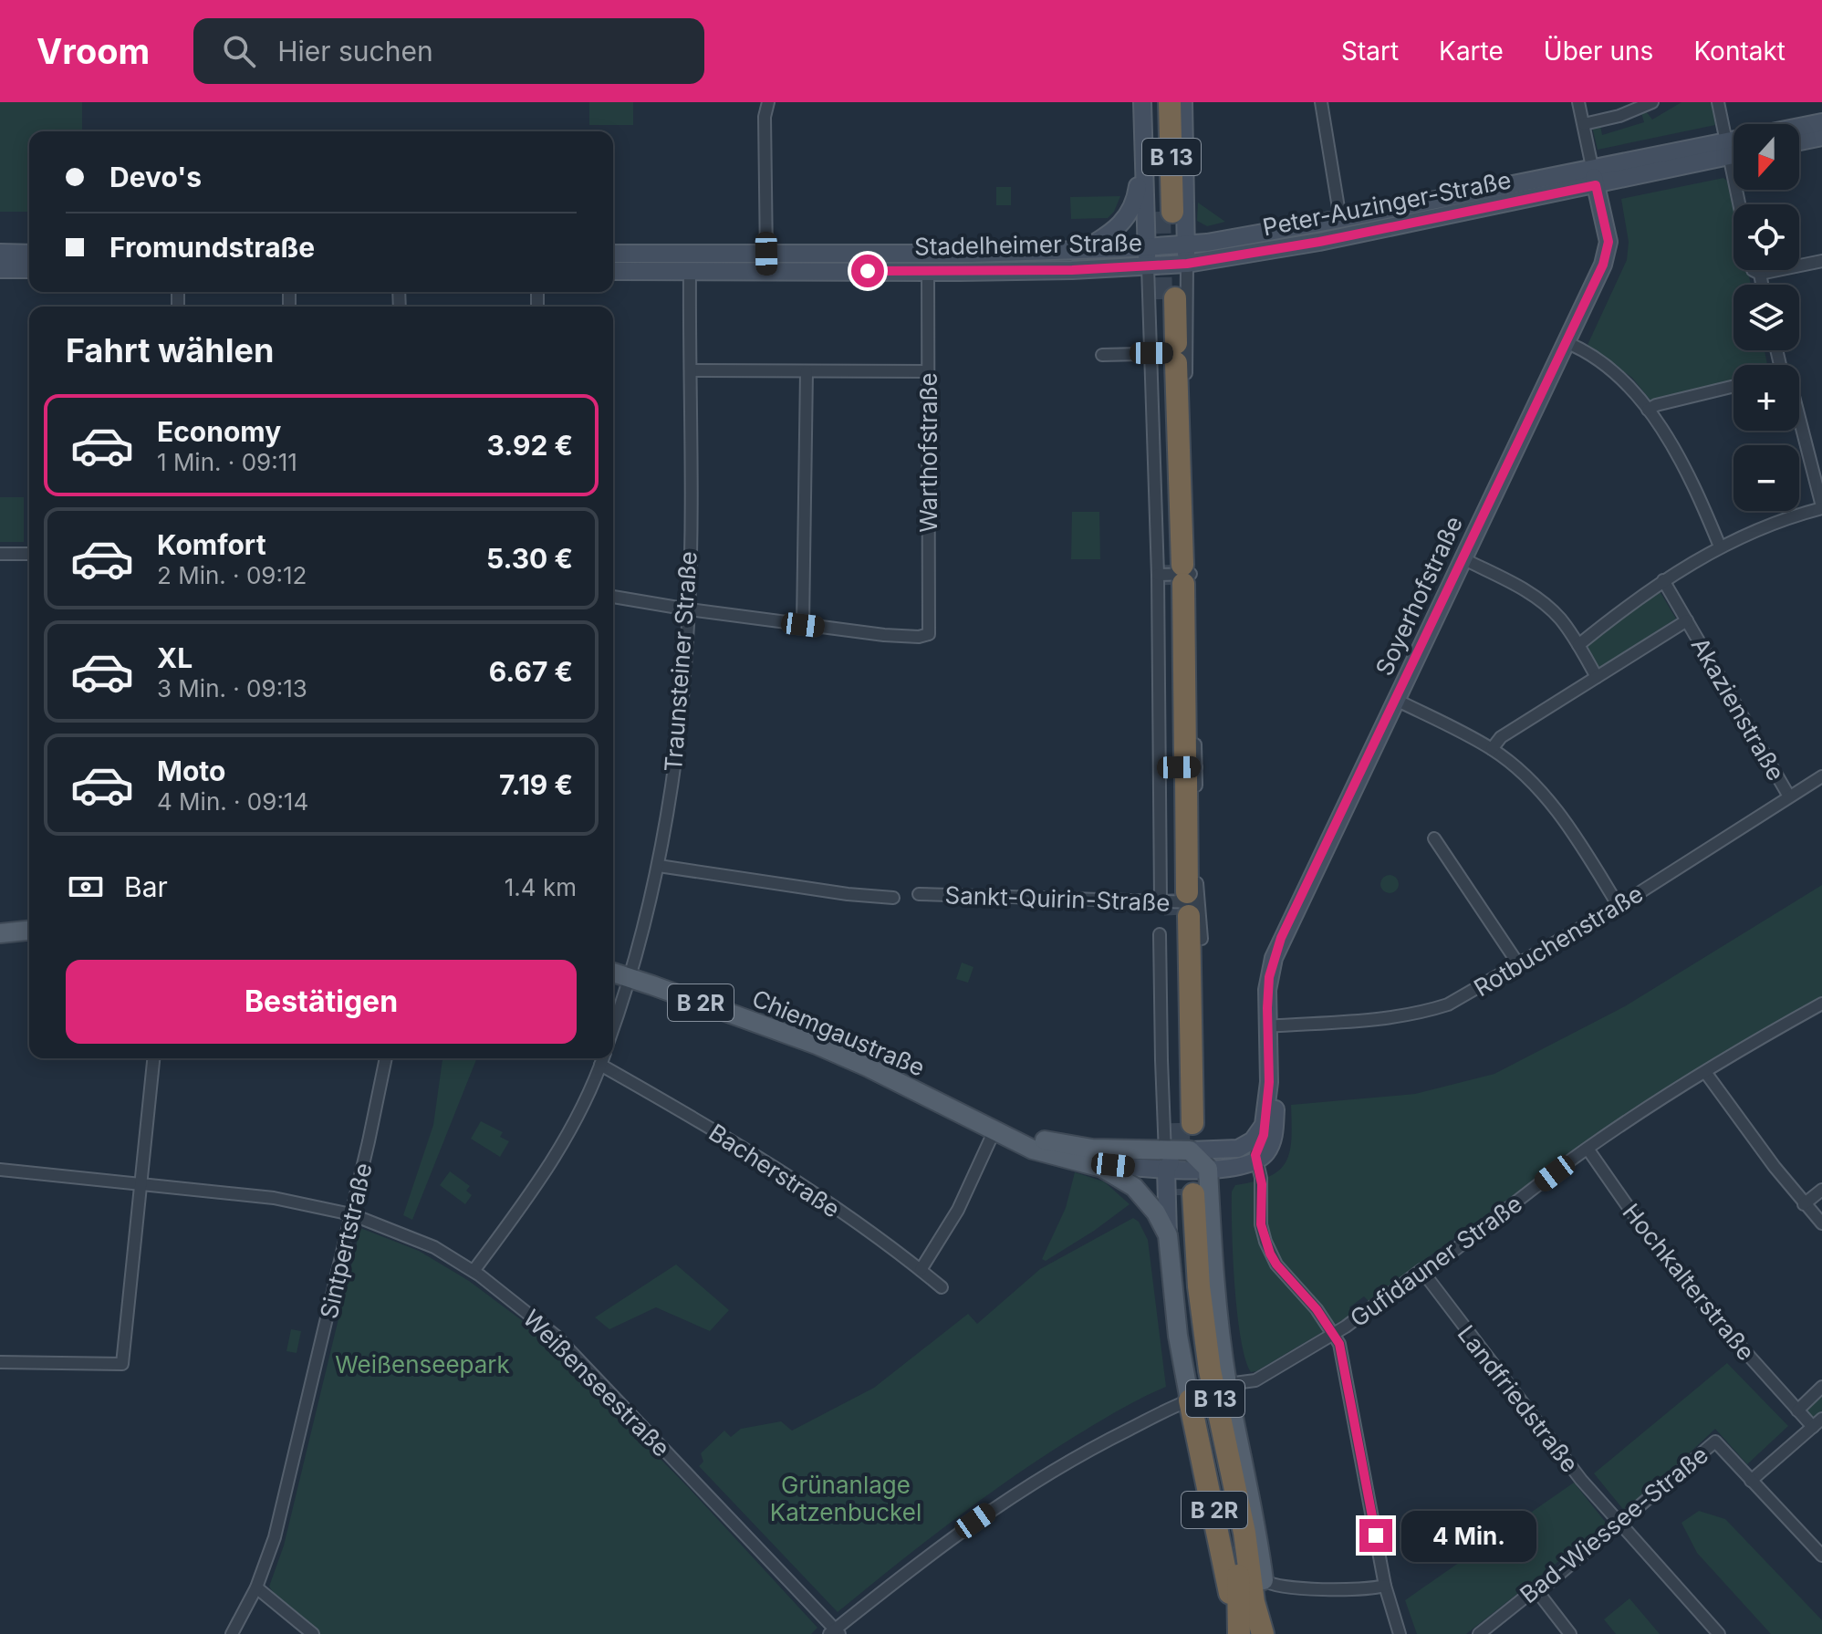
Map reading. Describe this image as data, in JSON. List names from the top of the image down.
{
  "streets": {
    "highway": ["B 13", "B 2R"],
    "main road": [
      "Peter-Auzinger-Straße",
      "Stadelheimer Straße",
      "Soyerhofstraße",
      "Chiemgaustraße"
    ],
    "street": [
      "Warthofstraße",
      "Traunsteiner Straße",
      "Akazienstraße",
      "Sankt-Quirin-Straße",
      "Rotbuchenstraße",
      "Bacherstraße",
      "Sintpertstraße",
      "Gufidauner Straße",
      "Hochkalterstraße",
      "Weißenseestraße",
      "Landfriedstraße",
      "Bad-Wiessee-Straße"
    ]
  },
  "crossings": [
    ["B 13", "B 2R"],
    ["Peter-Auzinger-Straße", "Stadelheimer Straße"],
    ["Peter-Auzinger-Straße", "Soyerhofstraße"],
    ["Stadelheimer Straße", "Warthofstraße"],
    ["Stadelheimer Straße", "Traunsteiner Straße"],
    ["Soyerhofstraße", "Rotbuchenstraße"],
    ["Traunsteiner Straße", "Chiemgaustraße"],
    ["Akazienstraße", "Rotbuchenstraße"],
    ["B 2R", "Chiemgaustraße"],
    ["B 2R", "Gufidauner Straße"],
    ["Sintpertstraße", "Weißenseestraße"],
    ["Gufidauner Straße", "Hochkalterstraße"],
    ["Gufidauner Straße", "Landfriedstraße"],
    ["Landfriedstraße", "Bad-Wiessee-Straße"]
  ],
  "parks": ["Weißenseepark", "Grünanlage Katzenbuckel"],
  "north": "bottom",
  "page": {
    "header": "Vroom",
    "search": "Hier suchen",
    "nav": [
      "Start",
      "Karte",
      "Über uns",
      "Kontakt"
    ],
    "map_buttons": ["+", "−"],
    "banner": ["Devo's", "Fromundstraße"],
    "heading": "Fahrt wählen",
    "list": [
      {
        "name": "Economy",
        "note": "1 Min. · 09:11",
        "value": "3.92 €"
      },
      {
        "name": "Komfort",
        "note": "2 Min. · 09:12",
        "value": "5.30 €"
      },
      {
        "name": "XL",
        "note": "3 Min. · 09:13",
        "value": "6.67 €"
      },
      {
        "name": "Moto",
        "note": "4 Min. · 09:14",
        "value": "7.19 €"
      }
    ],
    "pay": ["Bar", "1.4 km"],
    "buttons": "Bestätigen",
    "bubble": "4 Min."
  }
}
